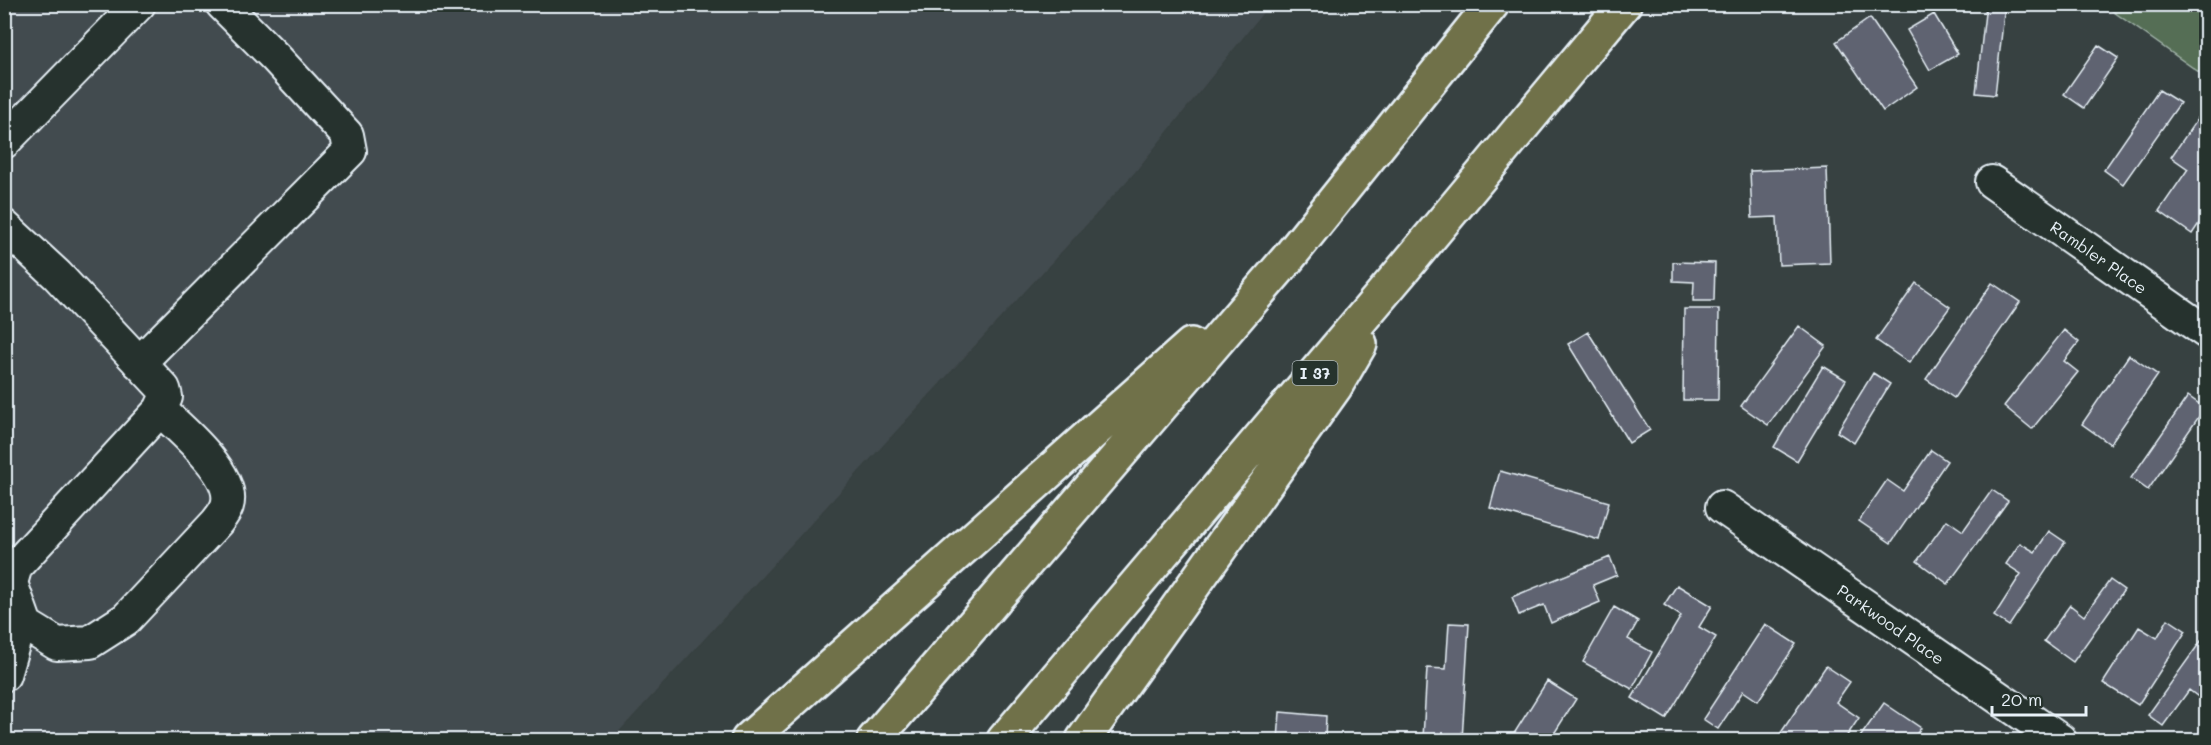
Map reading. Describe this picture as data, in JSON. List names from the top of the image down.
{
  "streets": {
    "highway": ["I 37"],
    "street": ["Rambler Place", "Parkwood Place"]
  },
  "scale_bar": "20 m"
}
